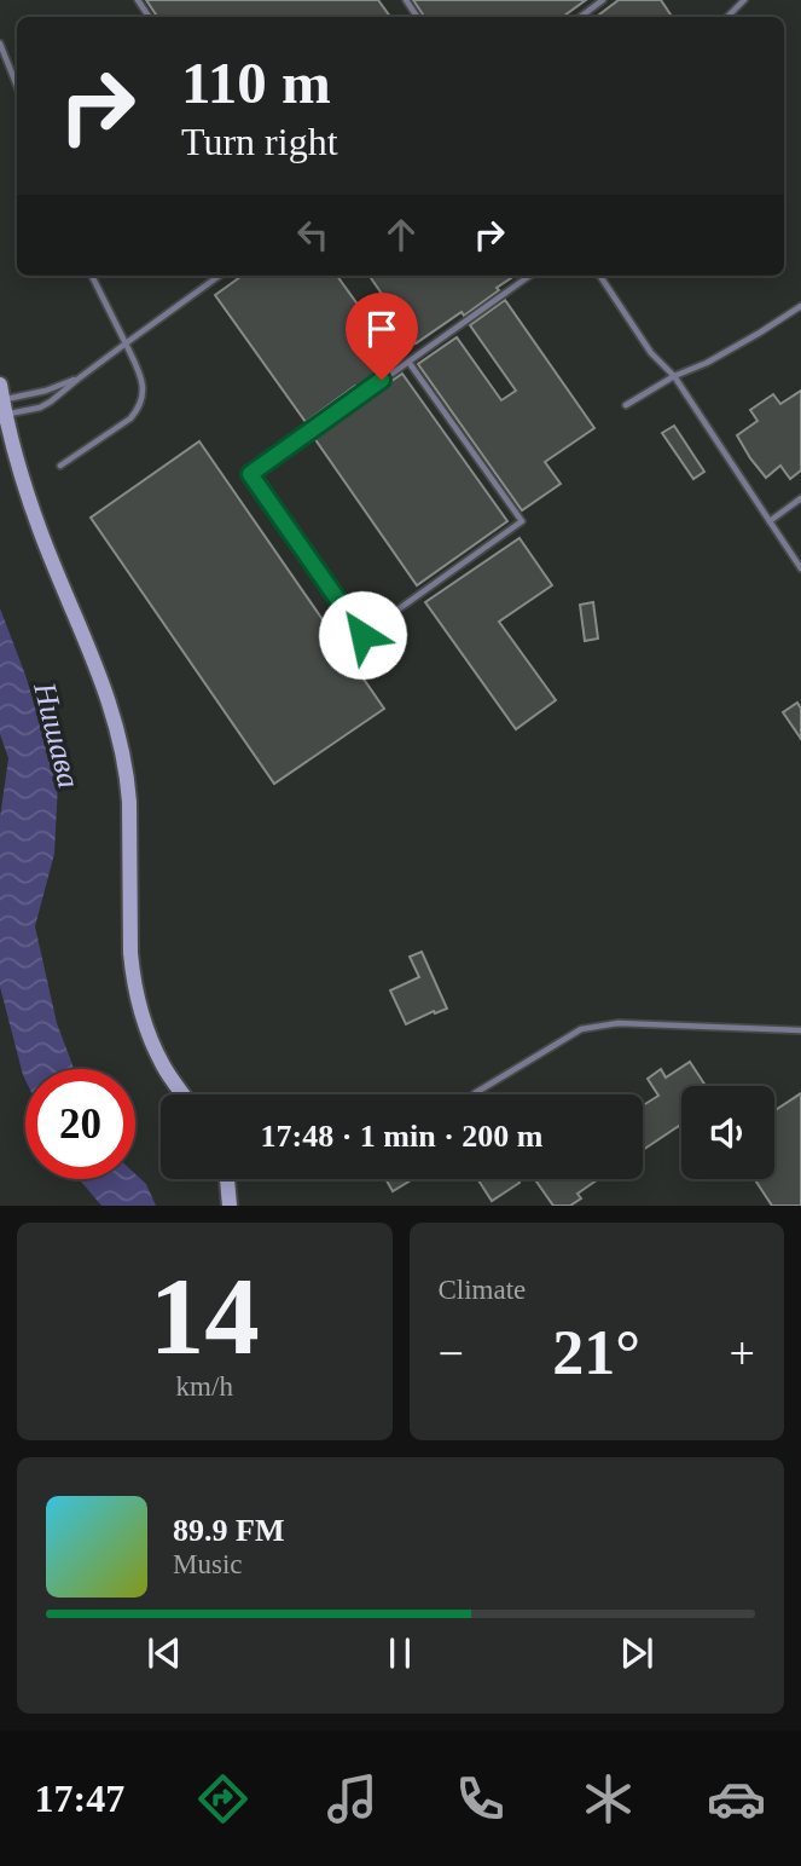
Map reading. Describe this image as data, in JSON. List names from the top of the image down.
{
  "water": ["Нишава"],
  "page": {
    "turn": ["110 m", "Turn right"],
    "limit": "20",
    "trip": "17:48 · 1 min · 200 m",
    "tile": [
      ["14", "km/h"],
      "Climate"
    ],
    "heat": ["−", "21°", "+"],
    "song": ["89.9 FM", "Music"],
    "tabs": "17:47"
  }
}
